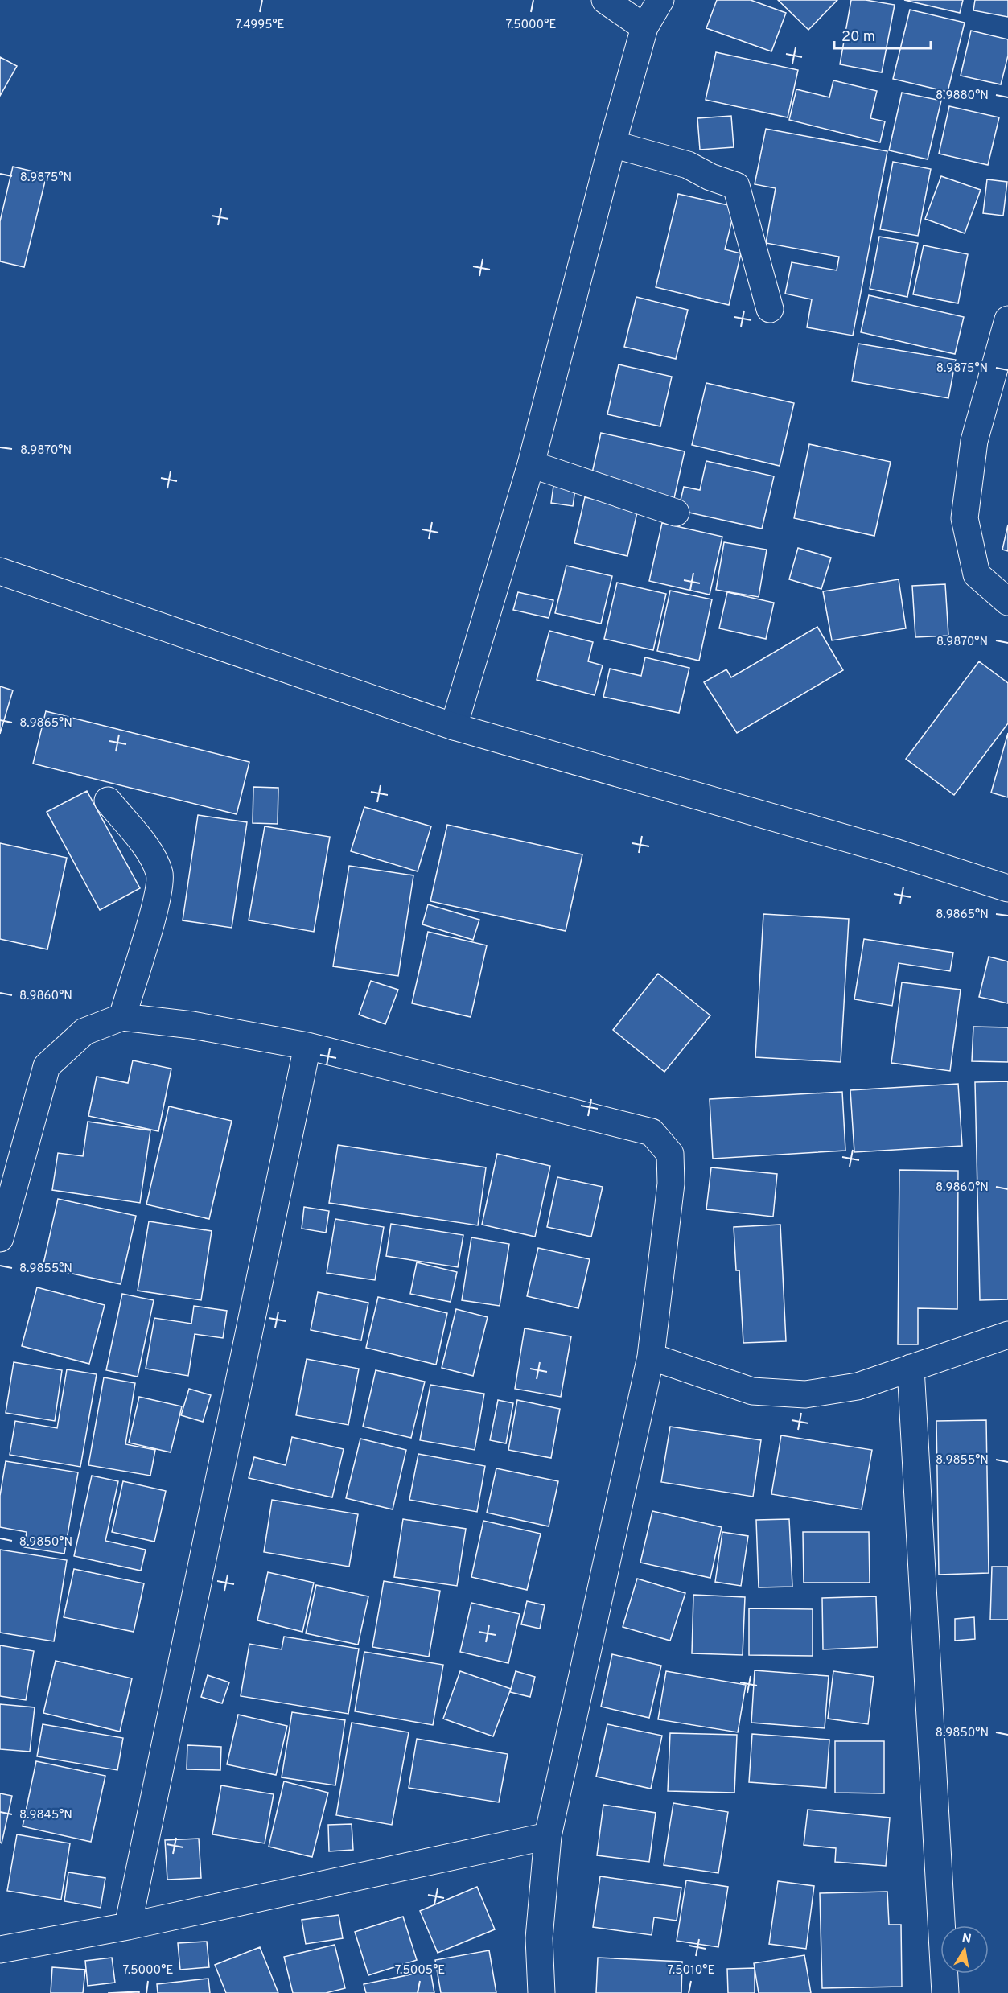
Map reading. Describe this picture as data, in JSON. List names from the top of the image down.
{
  "scale_bar": "20 m",
  "north": "top",
  "coordinates": [
    "7.5000°E",
    "7.4995°E",
    "8.9880°N",
    "8.9875°N",
    "8.9870°N",
    "8.9865°N",
    "8.9860°N",
    "8.9855°N",
    "8.9850°N",
    "8.9845°N",
    "7.5005°E",
    "7.5010°E"
  ]
}
